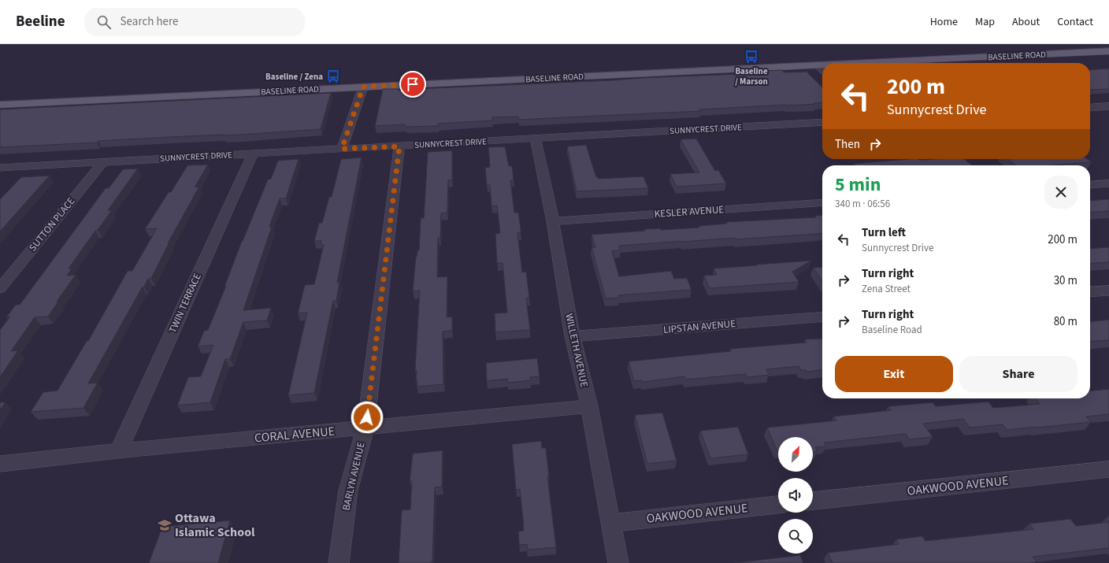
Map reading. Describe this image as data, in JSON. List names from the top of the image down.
{
  "streets": {
    "main road": ["BASELINE ROAD"],
    "street": [
      "SUNNYCREST DRIVE",
      "KESLER AVENUE",
      "SUTTON PLACE",
      "TWIN TERRACE",
      "LIPSTAN AVENUE",
      "WILLETH AVENUE",
      "CORAL AVENUE",
      "BARLYN AVENUE",
      "OAKWOOD AVENUE"
    ]
  },
  "crossings": [
    ["SUNNYCREST DRIVE", "SUTTON PLACE"],
    ["SUNNYCREST DRIVE", "TWIN TERRACE"],
    ["SUNNYCREST DRIVE", "WILLETH AVENUE"],
    ["SUNNYCREST DRIVE", "BARLYN AVENUE"],
    ["KESLER AVENUE", "WILLETH AVENUE"],
    ["TWIN TERRACE", "CORAL AVENUE"],
    ["LIPSTAN AVENUE", "WILLETH AVENUE"],
    ["WILLETH AVENUE", "CORAL AVENUE"],
    ["WILLETH AVENUE", "OAKWOOD AVENUE"],
    ["CORAL AVENUE", "BARLYN AVENUE"]
  ],
  "places": {
    "bus stop": ["Baseline / Marson", "Baseline / Zena"],
    "school or university": ["Ottawa Islamic School"]
  },
  "north": "top right",
  "page": {
    "header": "Beeline",
    "search": "Search here",
    "nav": [
      "Home",
      "Map",
      "About",
      "Contact"
    ],
    "turn": ["200 m", "Sunnycrest Drive"],
    "then": "Then",
    "heading": ["5 min", "340 m · 06:56"],
    "list": [
      {
        "name": "Turn left",
        "note": "Sunnycrest Drive",
        "value": "200 m"
      },
      {
        "name": "Turn right",
        "note": "Zena Street",
        "value": "30 m"
      },
      {
        "name": "Turn right",
        "note": "Baseline Road",
        "value": "80 m"
      }
    ],
    "buttons": ["Exit", "Share"]
  }
}
